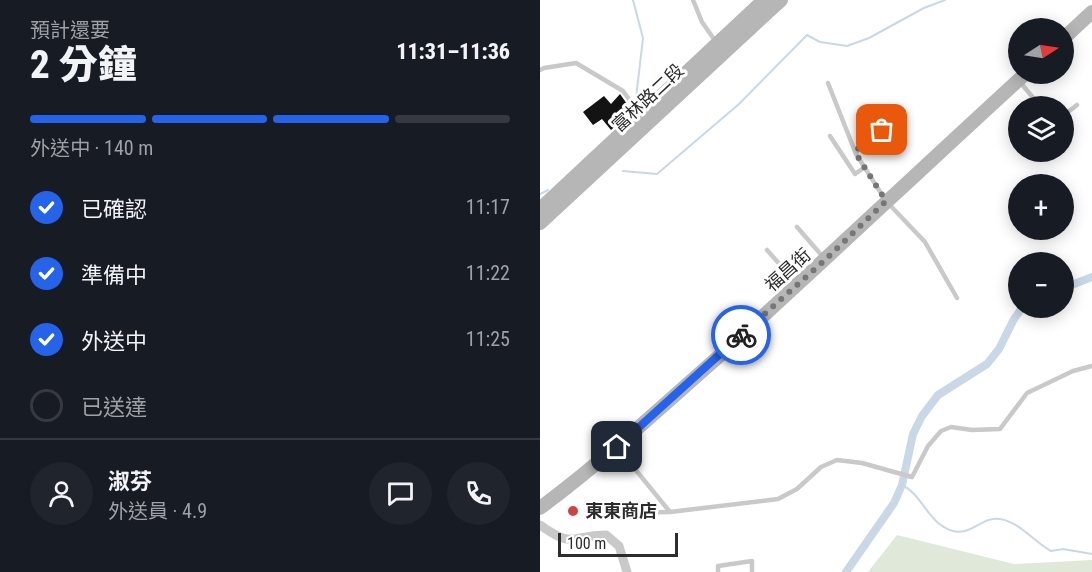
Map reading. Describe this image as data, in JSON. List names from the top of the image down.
{
  "streets": {
    "main road": ["富林路二段", "福昌街"]
  },
  "places": ["東東商店"],
  "scale_bar": "100 m",
  "north": "right",
  "page": {
    "heading": ["2 分鐘", "預計還要", "11:31–11:36"],
    "panel": ["淑芬", "外送員 · 4.9"],
    "map_buttons": ["+", "−"],
    "bar": "外送中 · 140 m",
    "list": [
      ["已確認", "11:17"],
      ["準備中", "11:22"],
      ["外送中", "11:25"],
      "已送達"
    ],
    "scale": "100 m"
  }
}
